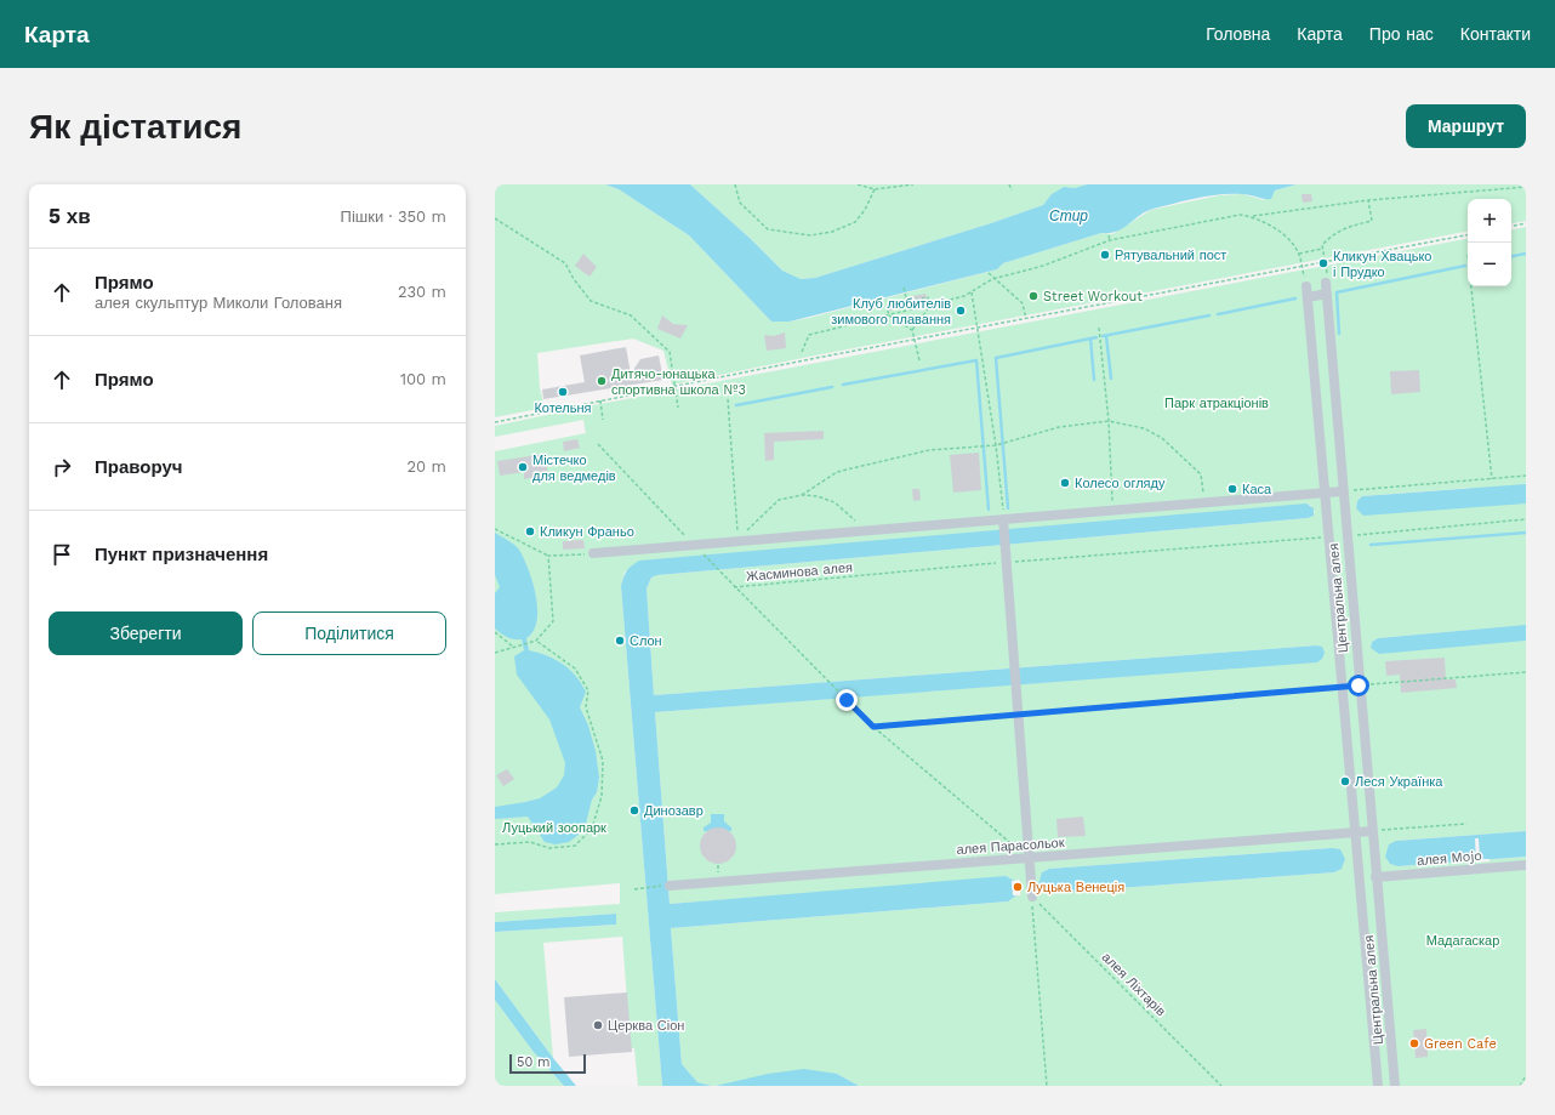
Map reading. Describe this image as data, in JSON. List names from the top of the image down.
{
  "streets": {
    "street": ["Центральна алея", "алея Парасольок", "алея Mojo"],
    "path": ["Жасминова алея", "алея Ліхтарів"]
  },
  "crossings": [
    ["Жасминова алея", "Центральна алея"],
    ["Центральна алея", "алея Парасольок"],
    ["Центральна алея", "алея Mojo"]
  ],
  "water": ["Стир"],
  "parks": ["Парк атракціонів", "Луцький зоопарк", "Мадагаскар"],
  "places": [
    "Рятувальний пост",
    "Кликун Хвацько і Прудко",
    "Street Workout",
    "Клуб любителів зимового плавання",
    "Дитячо-юнацька спортивна школа №3",
    "Котельня",
    "Містечко для ведмедів",
    "Колесо огляду",
    "Каса",
    "Кликун Франьо",
    "Слон",
    "Леся Українка",
    "Динозавр",
    "Луцька Венеція",
    "Церква Сіон",
    "Green Cafe"
  ],
  "scale_bar": "50 m",
  "page": {
    "header": "Карта",
    "nav": [
      "Головна",
      "Карта",
      "Про нас",
      "Контакти"
    ],
    "buttons": [
      "Маршрут",
      ["Зберегти", "Поділитися"]
    ],
    "title": "Як дістатися",
    "heading": ["5 хв", "Пішки · 350 m"],
    "map_buttons": ["+", "−"],
    "list": [
      ["Прямо", "алея скульптур Миколи Голованя", "230 m"],
      ["Прямо", "100 m"],
      ["Праворуч", "20 m"],
      "Пункт призначення"
    ],
    "scale": "50 m"
  }
}
